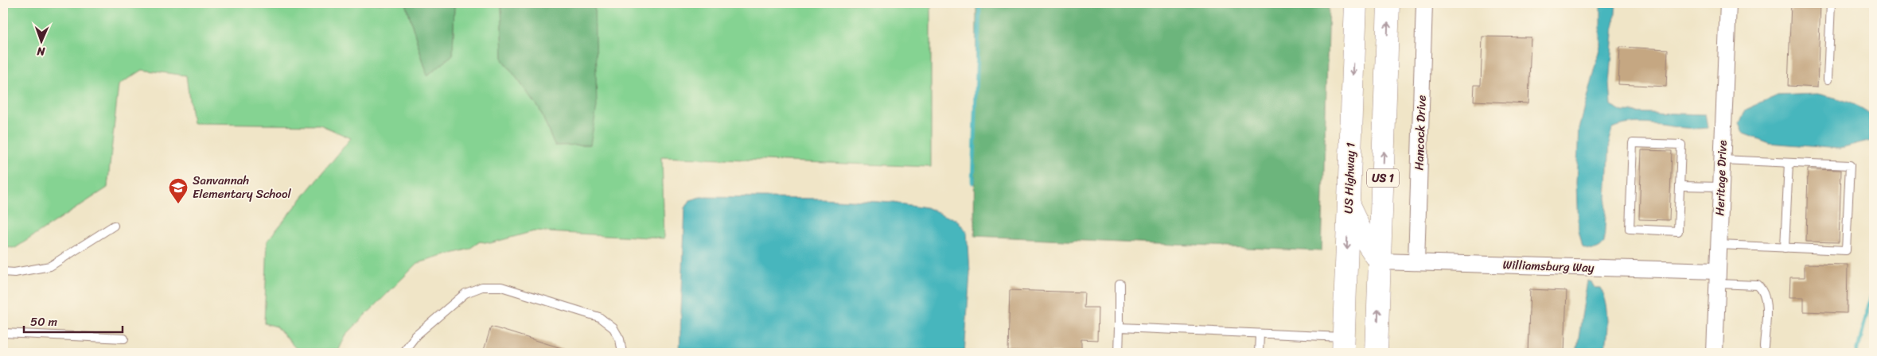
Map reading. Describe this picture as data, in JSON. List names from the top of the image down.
{
  "streets": {
    "main road": ["US Highway 1", "US 1"],
    "street": ["Hancock Drive", "Heritage Drive", "Williamsburg Way"]
  },
  "crossings": [
    ["Hancock Drive", "Williamsburg Way"],
    ["US 1", "Williamsburg Way"],
    ["Heritage Drive", "Williamsburg Way"]
  ],
  "places": {
    "school or university": ["Sanvannah Elementary School"]
  },
  "scale_bar": "50 m",
  "north": "bottom"
}
